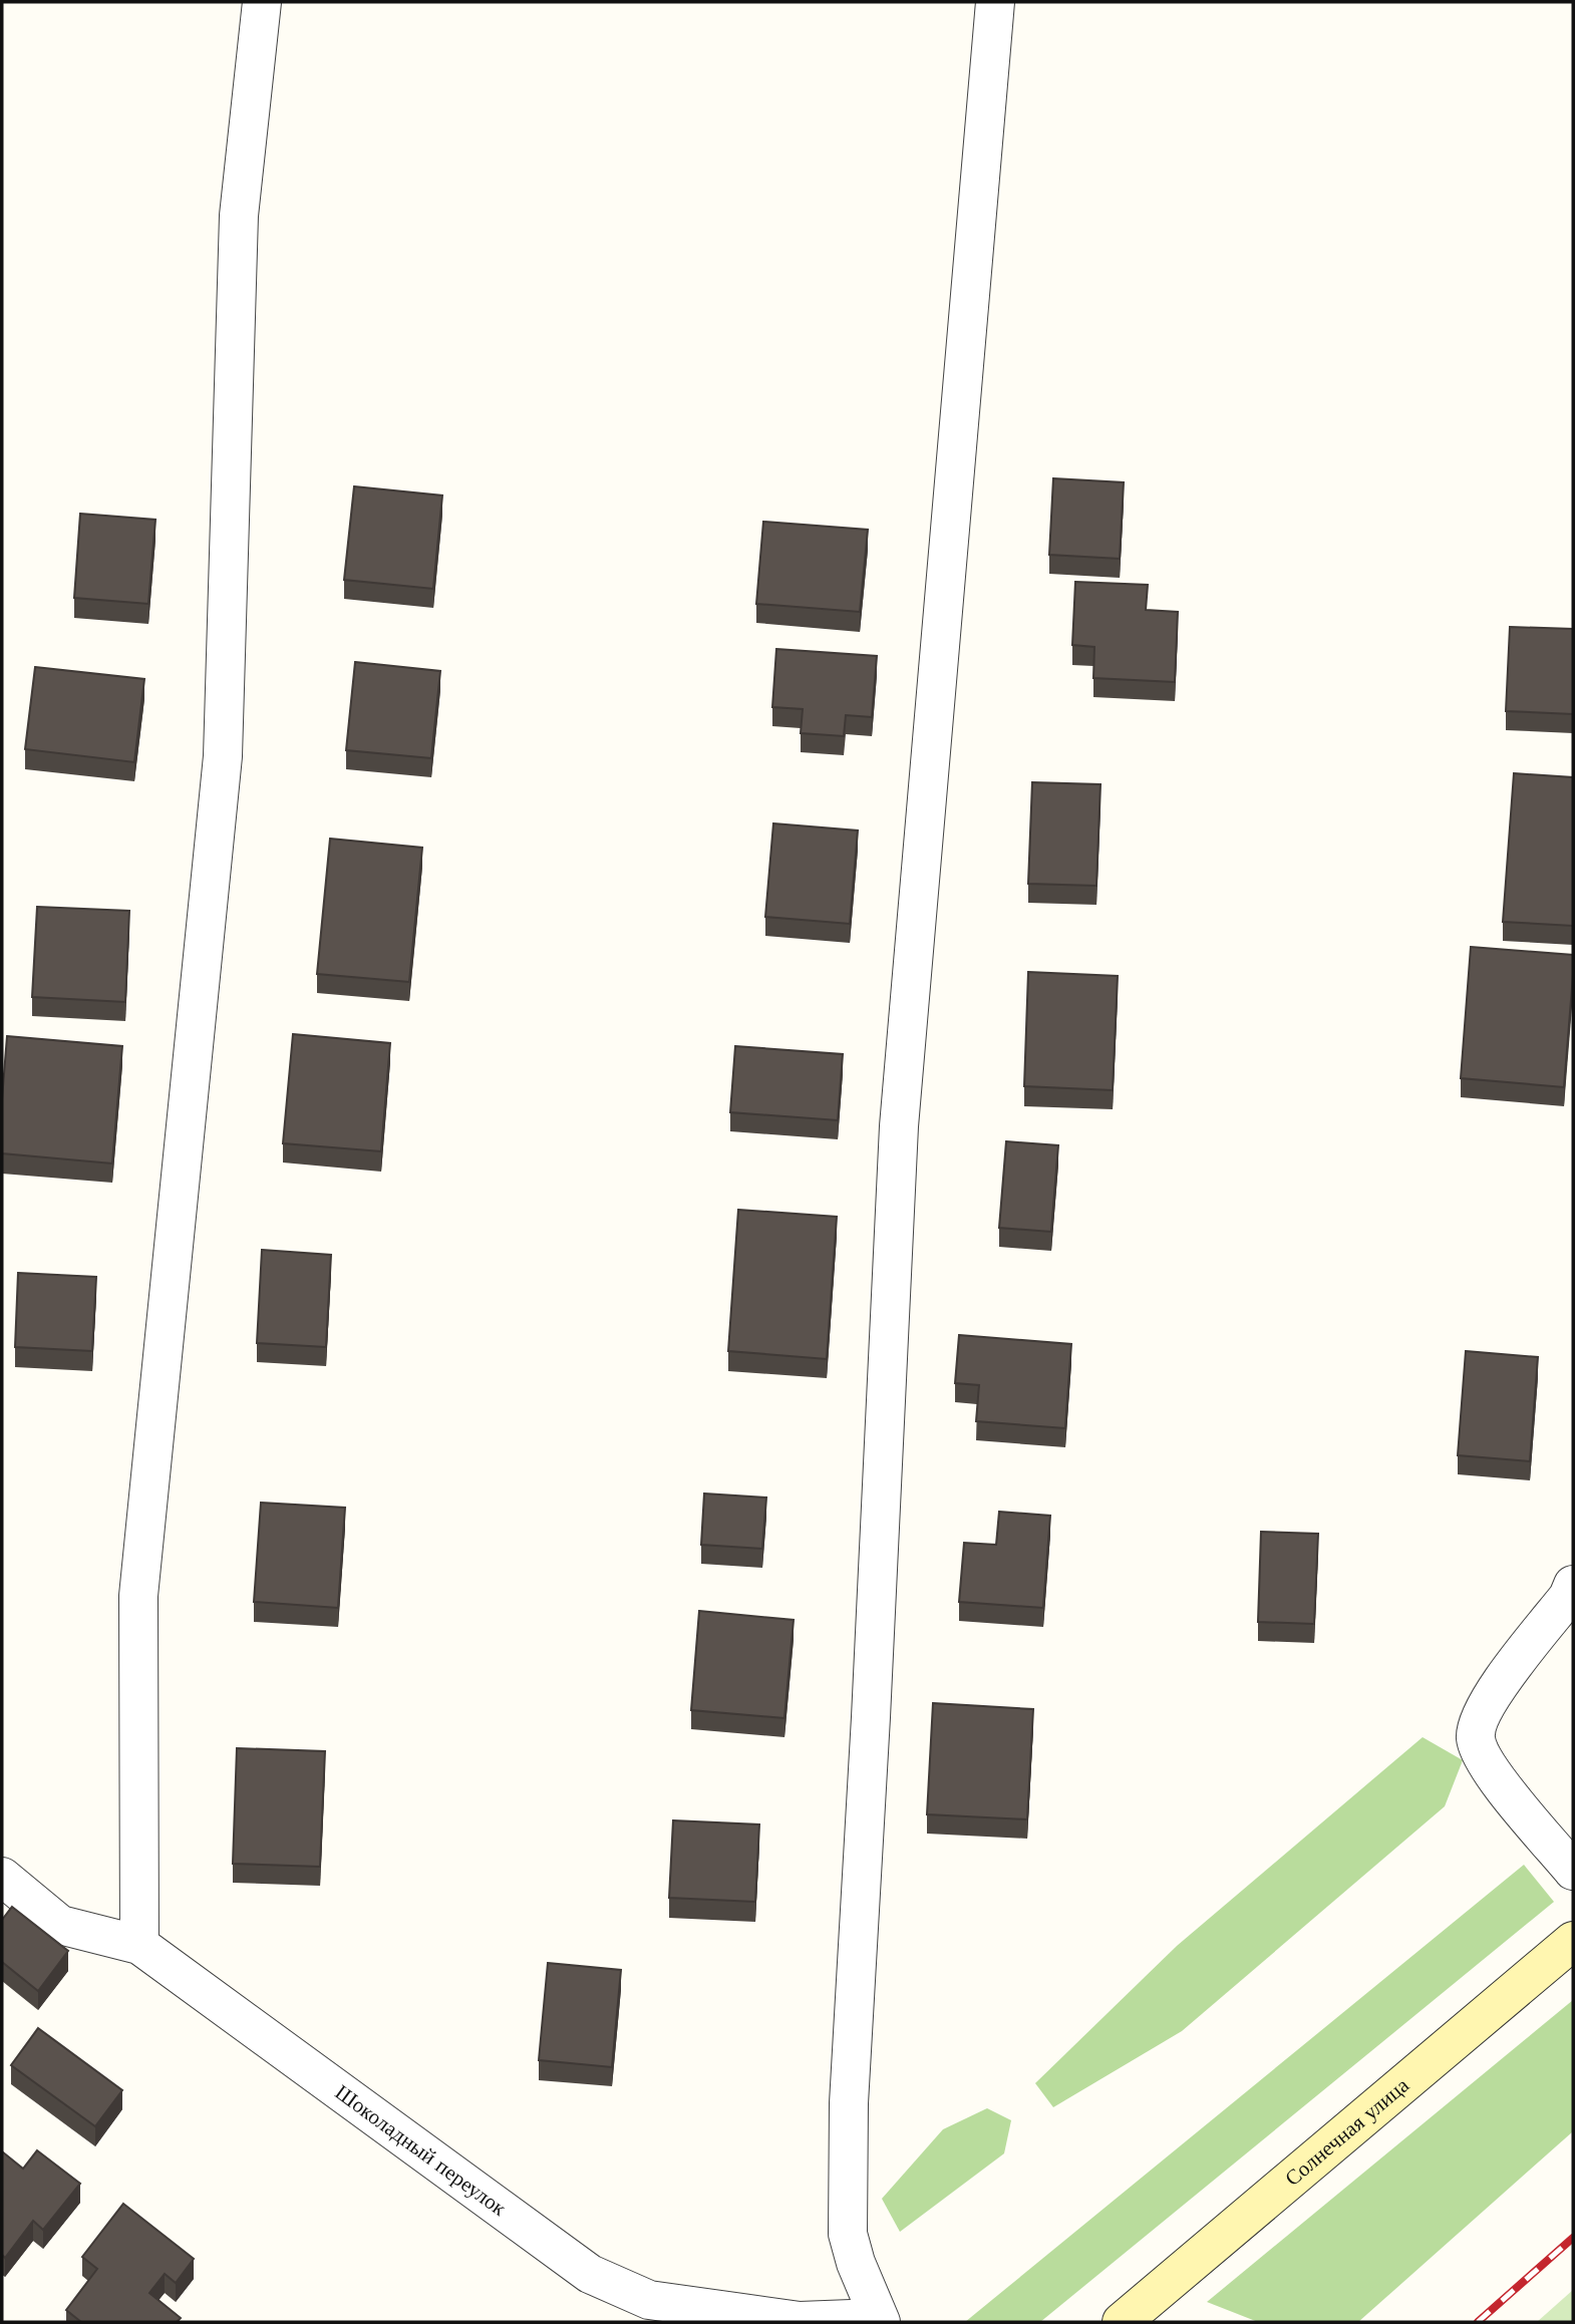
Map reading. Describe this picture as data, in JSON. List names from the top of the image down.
{
  "streets": {
    "street": ["Солнечная улица", "Шоколадный переулок"]
  }
}
